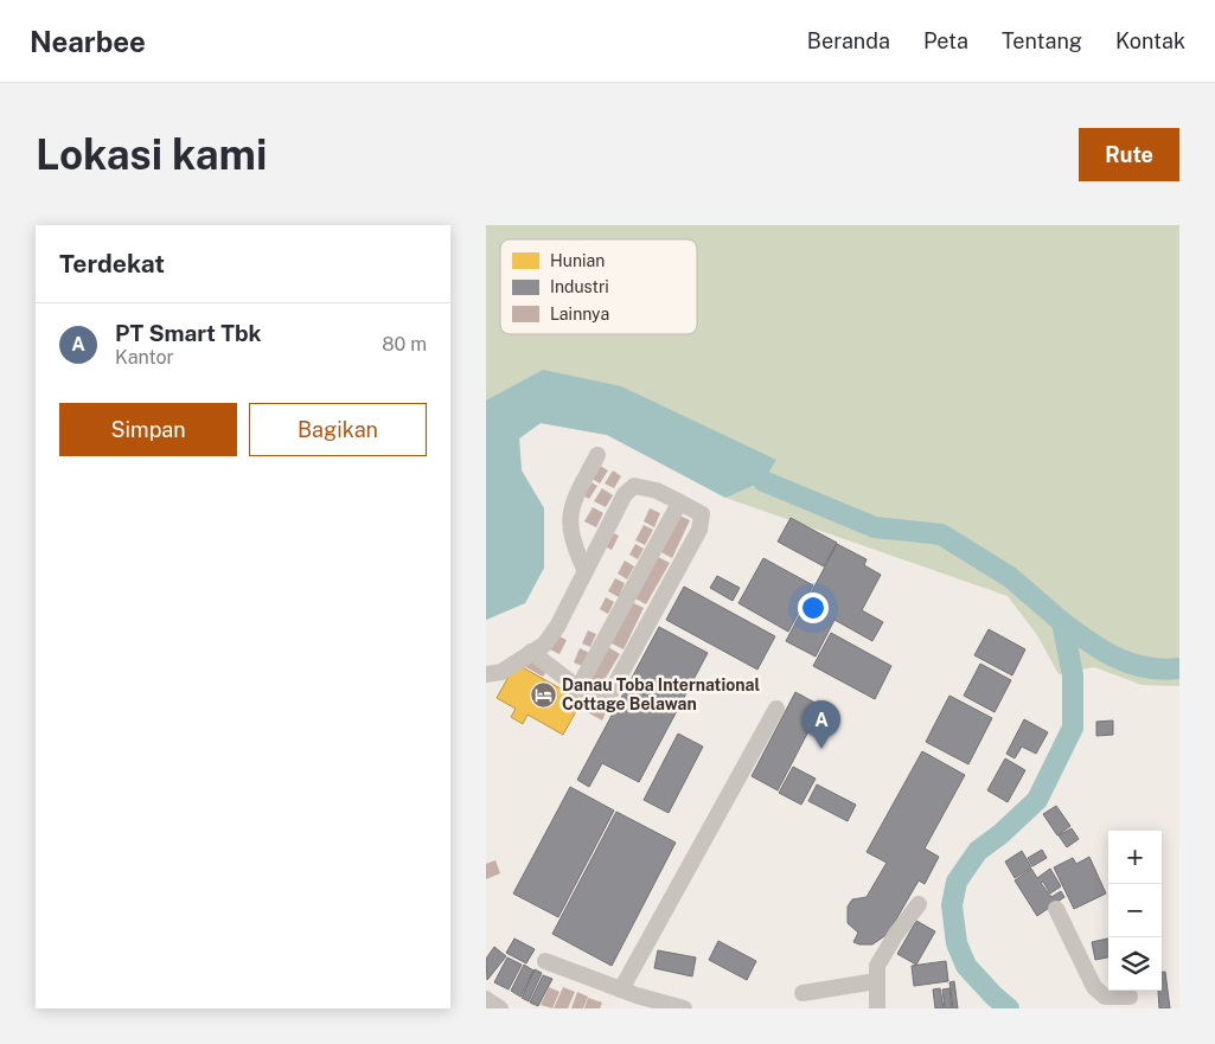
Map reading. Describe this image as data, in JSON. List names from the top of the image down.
{
  "places": {
    "hotel": ["Danau Toba International Cottage Belawan"]
  },
  "legend": ["Hunian", "Industri", "Lainnya"],
  "page": {
    "header": "Nearbee",
    "nav": [
      "Beranda",
      "Peta",
      "Tentang",
      "Kontak"
    ],
    "buttons": [
      "Rute",
      ["Simpan", "Bagikan"]
    ],
    "title": "Lokasi kami",
    "heading": "Terdekat",
    "list": [
      {
        "mark": "A",
        "name": "PT Smart Tbk",
        "note": "Kantor",
        "value": "80 m"
      }
    ],
    "pins": "A",
    "map_buttons": ["+", "−"]
  }
}
